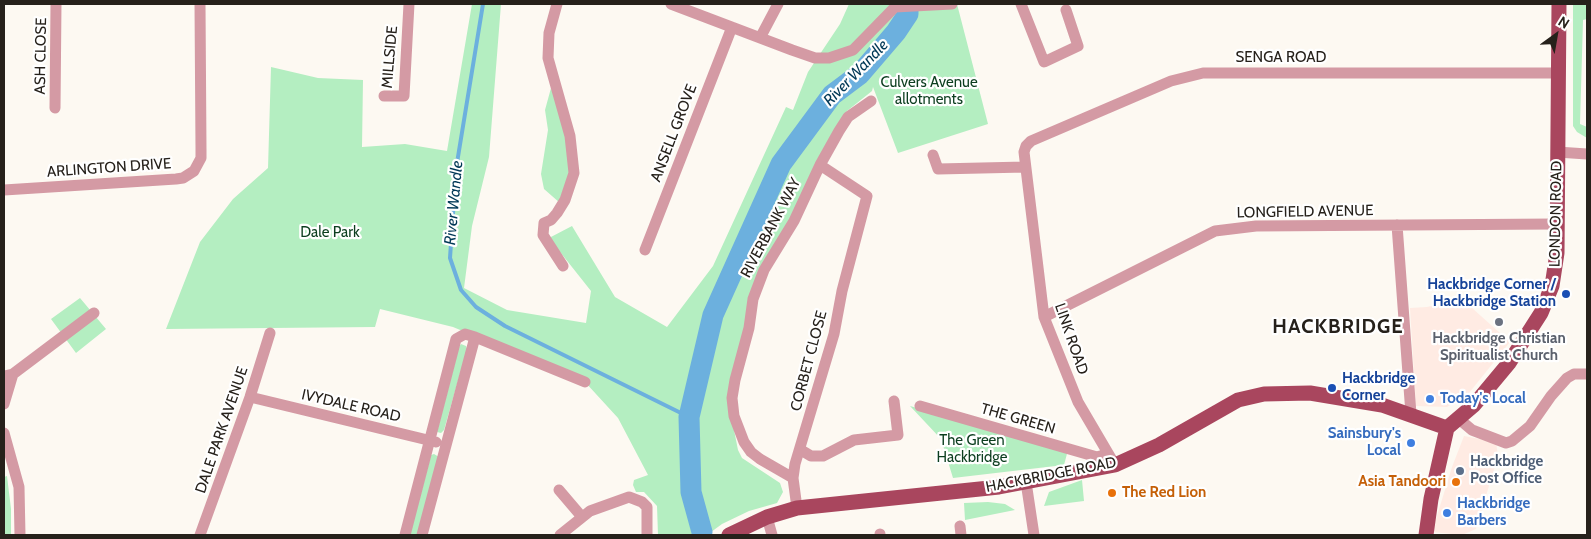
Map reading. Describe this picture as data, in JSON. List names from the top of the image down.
{
  "streets": {
    "main road": ["LONDON ROAD", "HACKBRIDGE ROAD"],
    "street": [
      "ASH CLOSE",
      "MILLSIDE",
      "SENGA ROAD",
      "ANSELL GROVE",
      "ARLINGTON DRIVE",
      "LONGFIELD AVENUE",
      "RIVERBANK WAY",
      "LINK ROAD",
      "CORBET CLOSE",
      "IVYDALE ROAD",
      "THE GREEN",
      "DALE PARK AVENUE"
    ]
  },
  "crossings": [
    ["SENGA ROAD", "LONDON ROAD"],
    ["SENGA ROAD", "LINK ROAD"],
    ["LONGFIELD AVENUE", "LONDON ROAD"],
    ["LONGFIELD AVENUE", "LINK ROAD"],
    ["LONDON ROAD", "HACKBRIDGE ROAD"],
    ["RIVERBANK WAY", "CORBET CLOSE"],
    ["LINK ROAD", "THE GREEN"],
    ["LINK ROAD", "HACKBRIDGE ROAD"],
    ["CORBET CLOSE", "HACKBRIDGE ROAD"],
    ["IVYDALE ROAD", "DALE PARK AVENUE"],
    ["THE GREEN", "HACKBRIDGE ROAD"]
  ],
  "districts": ["HACKBRIDGE"],
  "water": ["River Wandle"],
  "parks": ["Culvers Avenue allotments", "Dale Park", "The Green Hackbridge"],
  "places": [
    "Hackbridge Corner / Hackbridge Station",
    "Hackbridge Christian Spiritualist Church",
    "Hackbridge Corner",
    "Today's Local",
    "Sainsbury's Local",
    "Hackbridge Post Office",
    "Asia Tandoori",
    "The Red Lion",
    "Hackbridge Barbers"
  ],
  "north": "top right"
}
